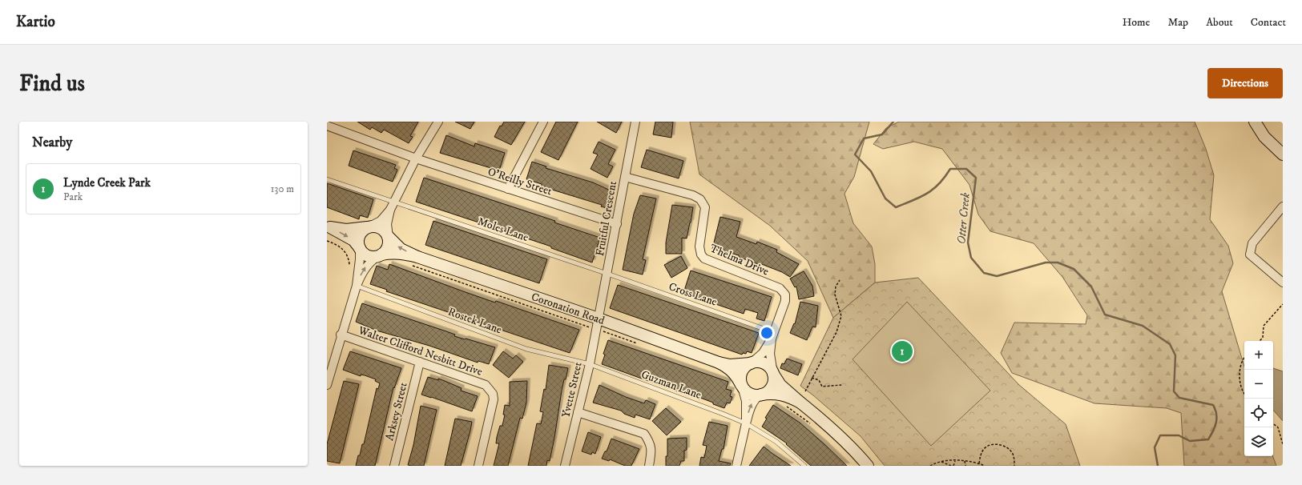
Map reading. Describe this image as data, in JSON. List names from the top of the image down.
{
  "streets": {
    "street": [
      "O'Reilly Street",
      "Fruitful Crescent",
      "Thelma Drive",
      "Coronation Road",
      "Walter Clifford Nesbitt Drive",
      "Yvette Street",
      "Arksey Street"
    ],
    "lane": [
      "Moles Lane",
      "Cross Lane",
      "Rostek Lane",
      "Guzman Lane"
    ]
  },
  "crossings": [
    ["O'Reilly Street", "Fruitful Crescent"],
    ["Fruitful Crescent", "Moles Lane"],
    ["Fruitful Crescent", "Thelma Drive"],
    ["Fruitful Crescent", "Cross Lane"],
    ["Fruitful Crescent", "Coronation Road"],
    ["Fruitful Crescent", "Yvette Street"],
    ["Moles Lane", "Cross Lane"],
    ["Thelma Drive", "Cross Lane"],
    ["Thelma Drive", "Coronation Road"],
    ["Coronation Road", "Yvette Street"],
    ["Rostek Lane", "Guzman Lane"],
    ["Rostek Lane", "Yvette Street"],
    ["Walter Clifford Nesbitt Drive", "Arksey Street"],
    ["Guzman Lane", "Yvette Street"]
  ],
  "water": ["Otter Creek"],
  "page": {
    "header": "Kartio",
    "nav": [
      "Home",
      "Map",
      "About",
      "Contact"
    ],
    "buttons": "Directions",
    "title": "Find us",
    "heading": "Nearby",
    "list": [
      {
        "mark": "1",
        "name": "Lynde Creek Park",
        "note": "Park",
        "value": "130 m"
      }
    ],
    "pins": "1",
    "map_buttons": ["+", "−"]
  }
}
